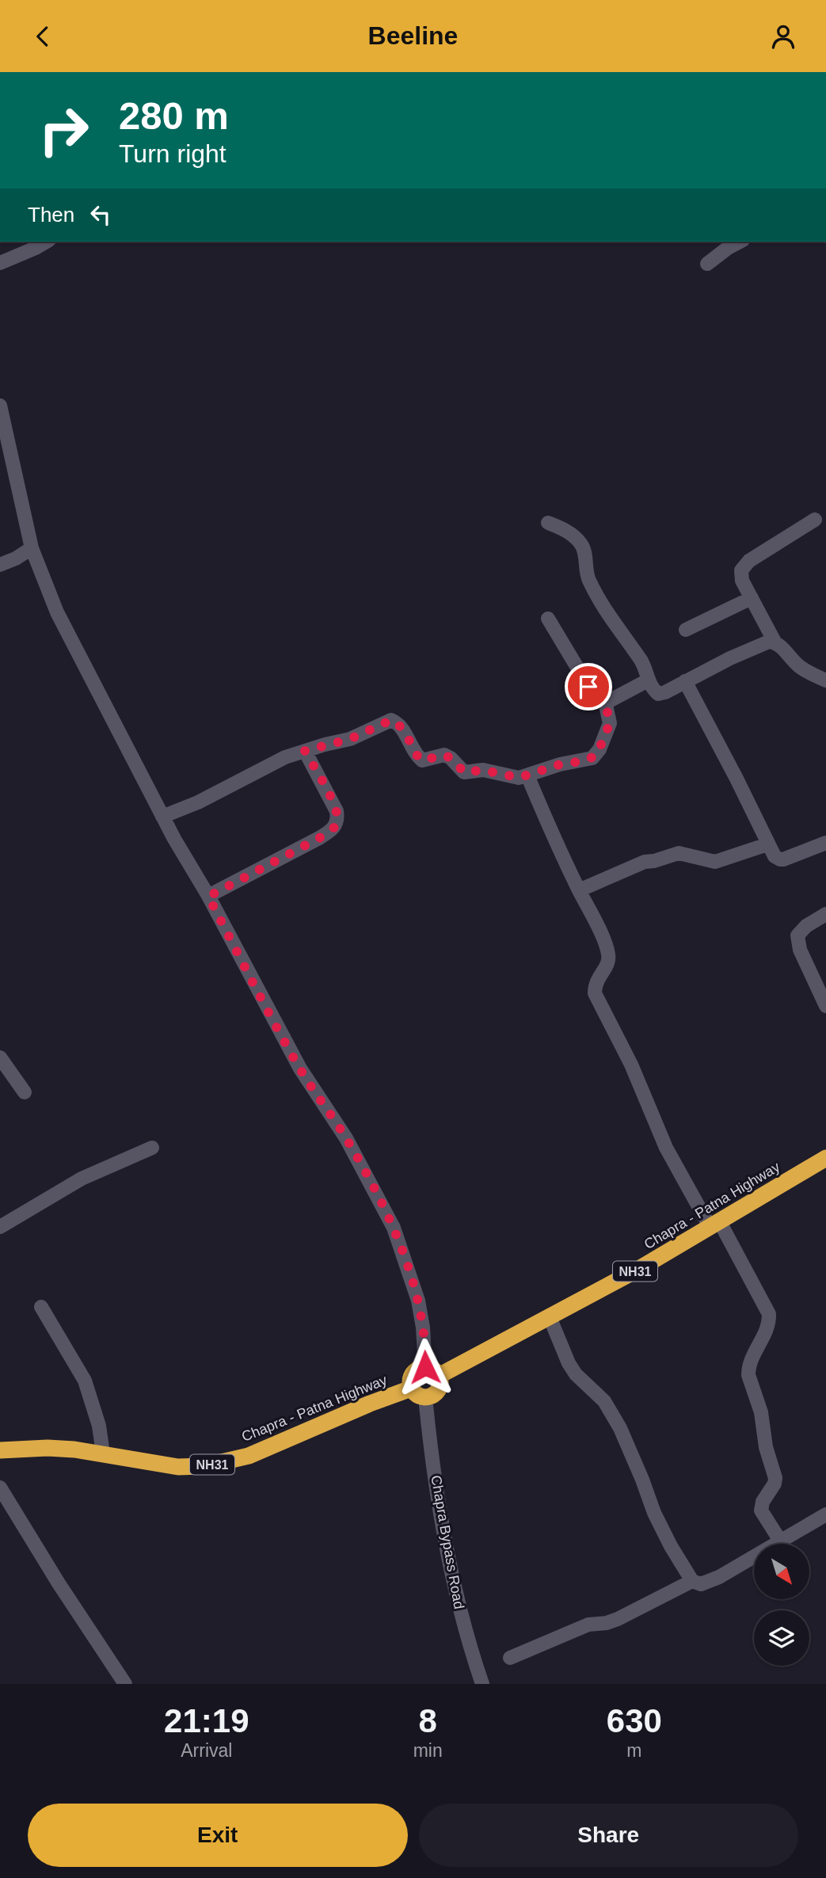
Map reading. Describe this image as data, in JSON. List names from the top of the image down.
{
  "streets": {
    "highway": ["Chapra - Patna Highway", "NH31"],
    "street": ["Chapra Bypass Road"]
  },
  "crossings": [
    ["Chapra - Patna Highway", "NH31"],
    ["Chapra - Patna Highway", "Chapra Bypass Road"],
    ["NH31", "Chapra Bypass Road"]
  ],
  "north": "bottom right",
  "page": {
    "header": "Beeline",
    "turn": ["280 m", "Turn right"],
    "then": "Then",
    "eta": [
      "21:19",
      "Arrival",
      "8",
      "min",
      "630",
      "m"
    ],
    "buttons": ["Exit", "Share"]
  }
}
